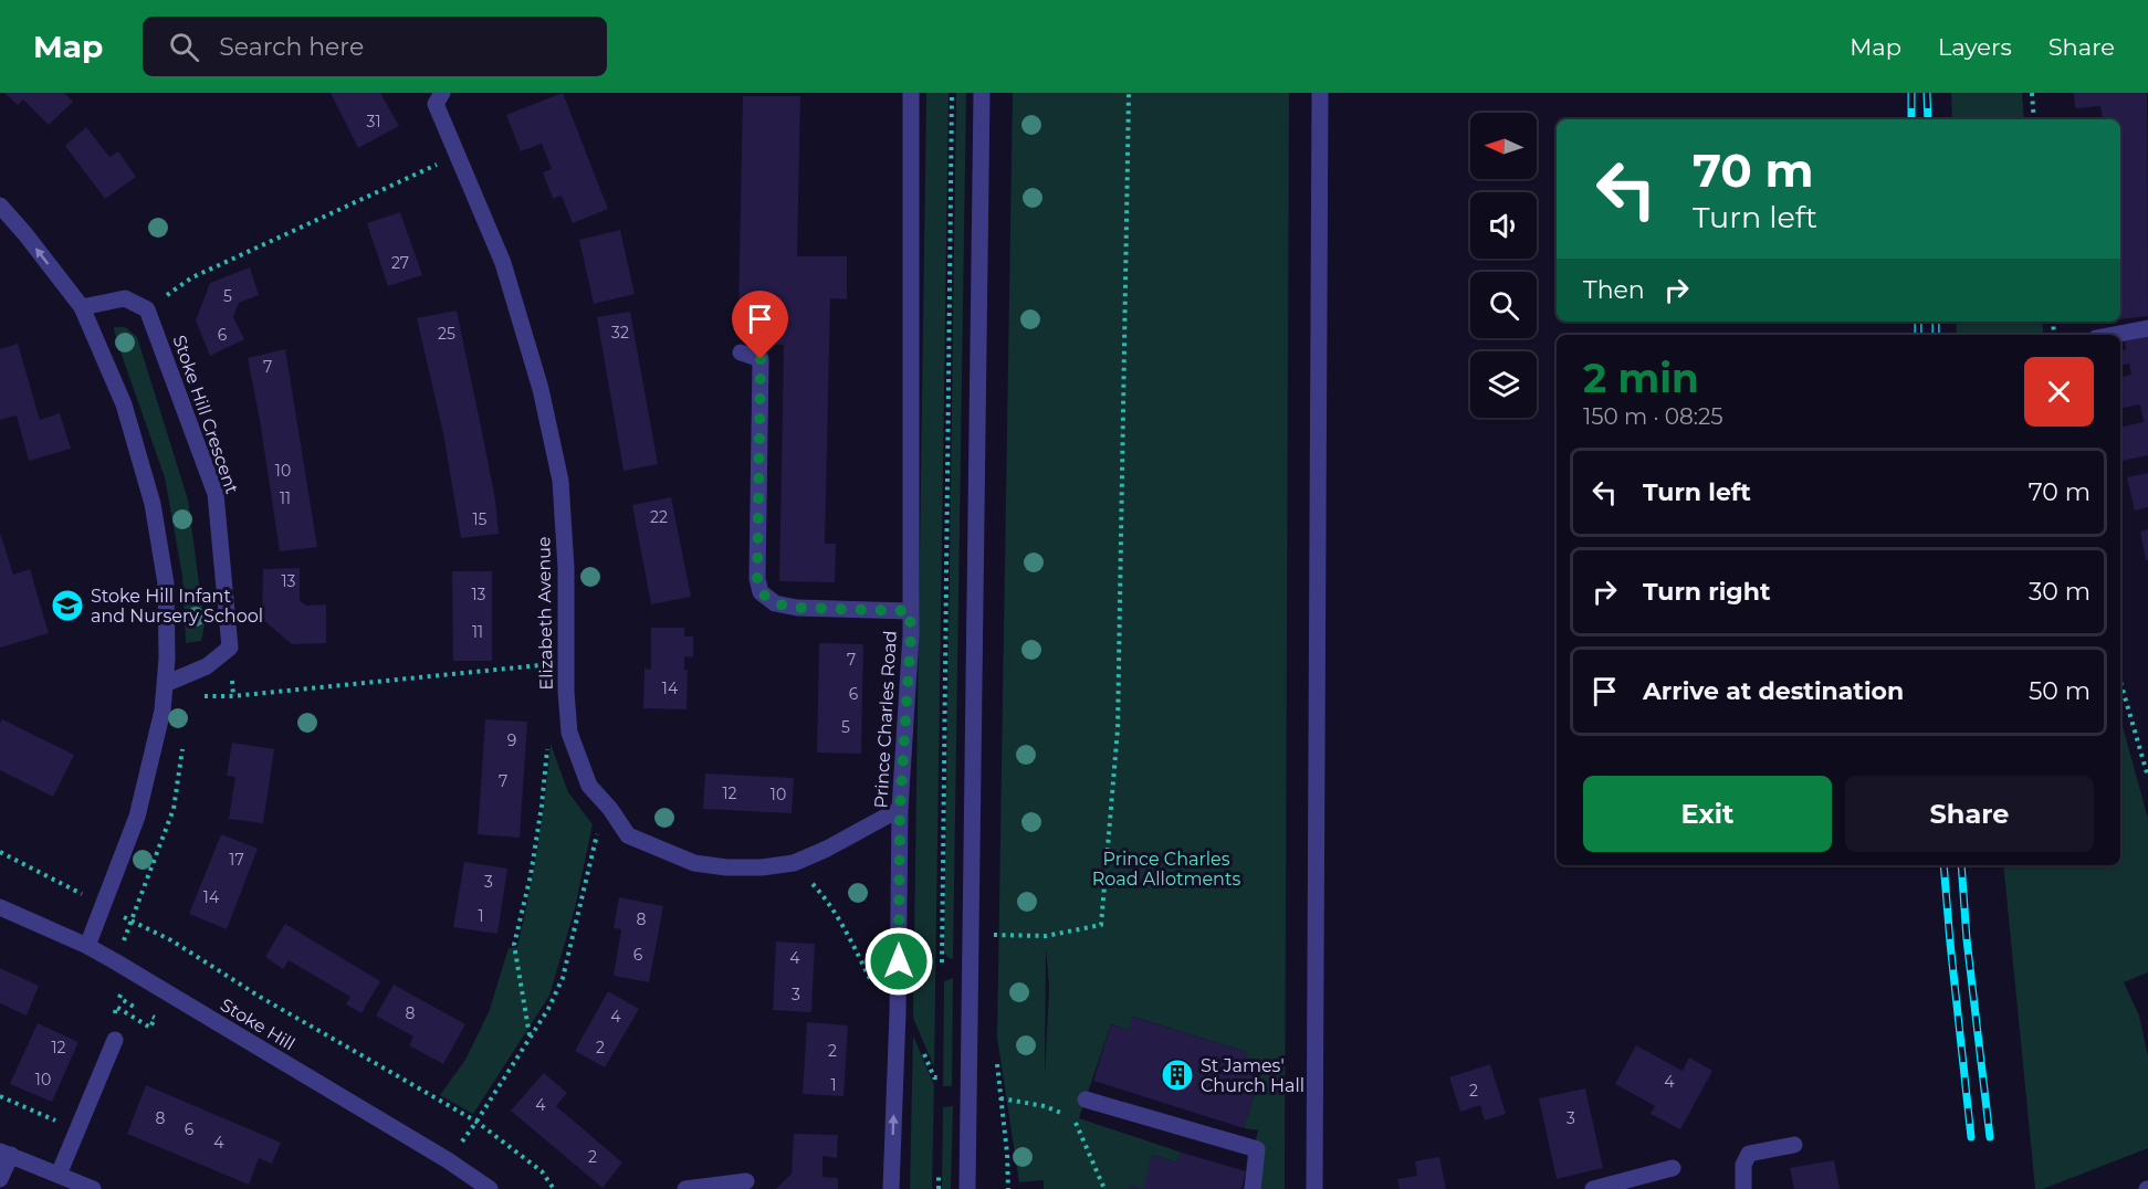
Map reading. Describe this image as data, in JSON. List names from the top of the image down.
{
  "streets": {
    "street": [
      "Stoke Hill Crescent",
      "Elizabeth Avenue",
      "Prince Charles Road",
      "Stoke Hill"
    ]
  },
  "crossings": [
    ["Elizabeth Avenue", "Prince Charles Road"]
  ],
  "parks": ["Prince Charles Road Allotments"],
  "places": {
    "school or university": ["Stoke Hill Infant and Nursery School"],
    "building": ["St James' Church Hall"]
  },
  "house_numbers": [
    "31",
    "27",
    "5",
    "32",
    "25",
    "6",
    "7",
    "10",
    "11",
    "22",
    "15",
    "13",
    "13",
    "11",
    "7",
    "14",
    "6",
    "5",
    "9",
    "7",
    "12",
    "10",
    "17",
    "3",
    "14",
    "1",
    "8",
    "6",
    "4",
    "3",
    "8",
    "4",
    "12",
    "2",
    "2",
    "10",
    "4",
    "1",
    "2",
    "4",
    "8",
    "3",
    "6",
    "4",
    "2"
  ],
  "north": "left",
  "page": {
    "header": "Map",
    "search": "Search here",
    "nav": ["Map", "Layers", "Share"],
    "turn": ["70 m", "Turn left"],
    "then": "Then",
    "heading": ["2 min", "150 m · 08:25"],
    "list": [
      {
        "name": "Turn left",
        "value": "70 m"
      },
      {
        "name": "Turn right",
        "value": "30 m"
      },
      {
        "name": "Arrive at destination",
        "value": "50 m"
      }
    ],
    "buttons": ["Exit", "Share"]
  }
}
